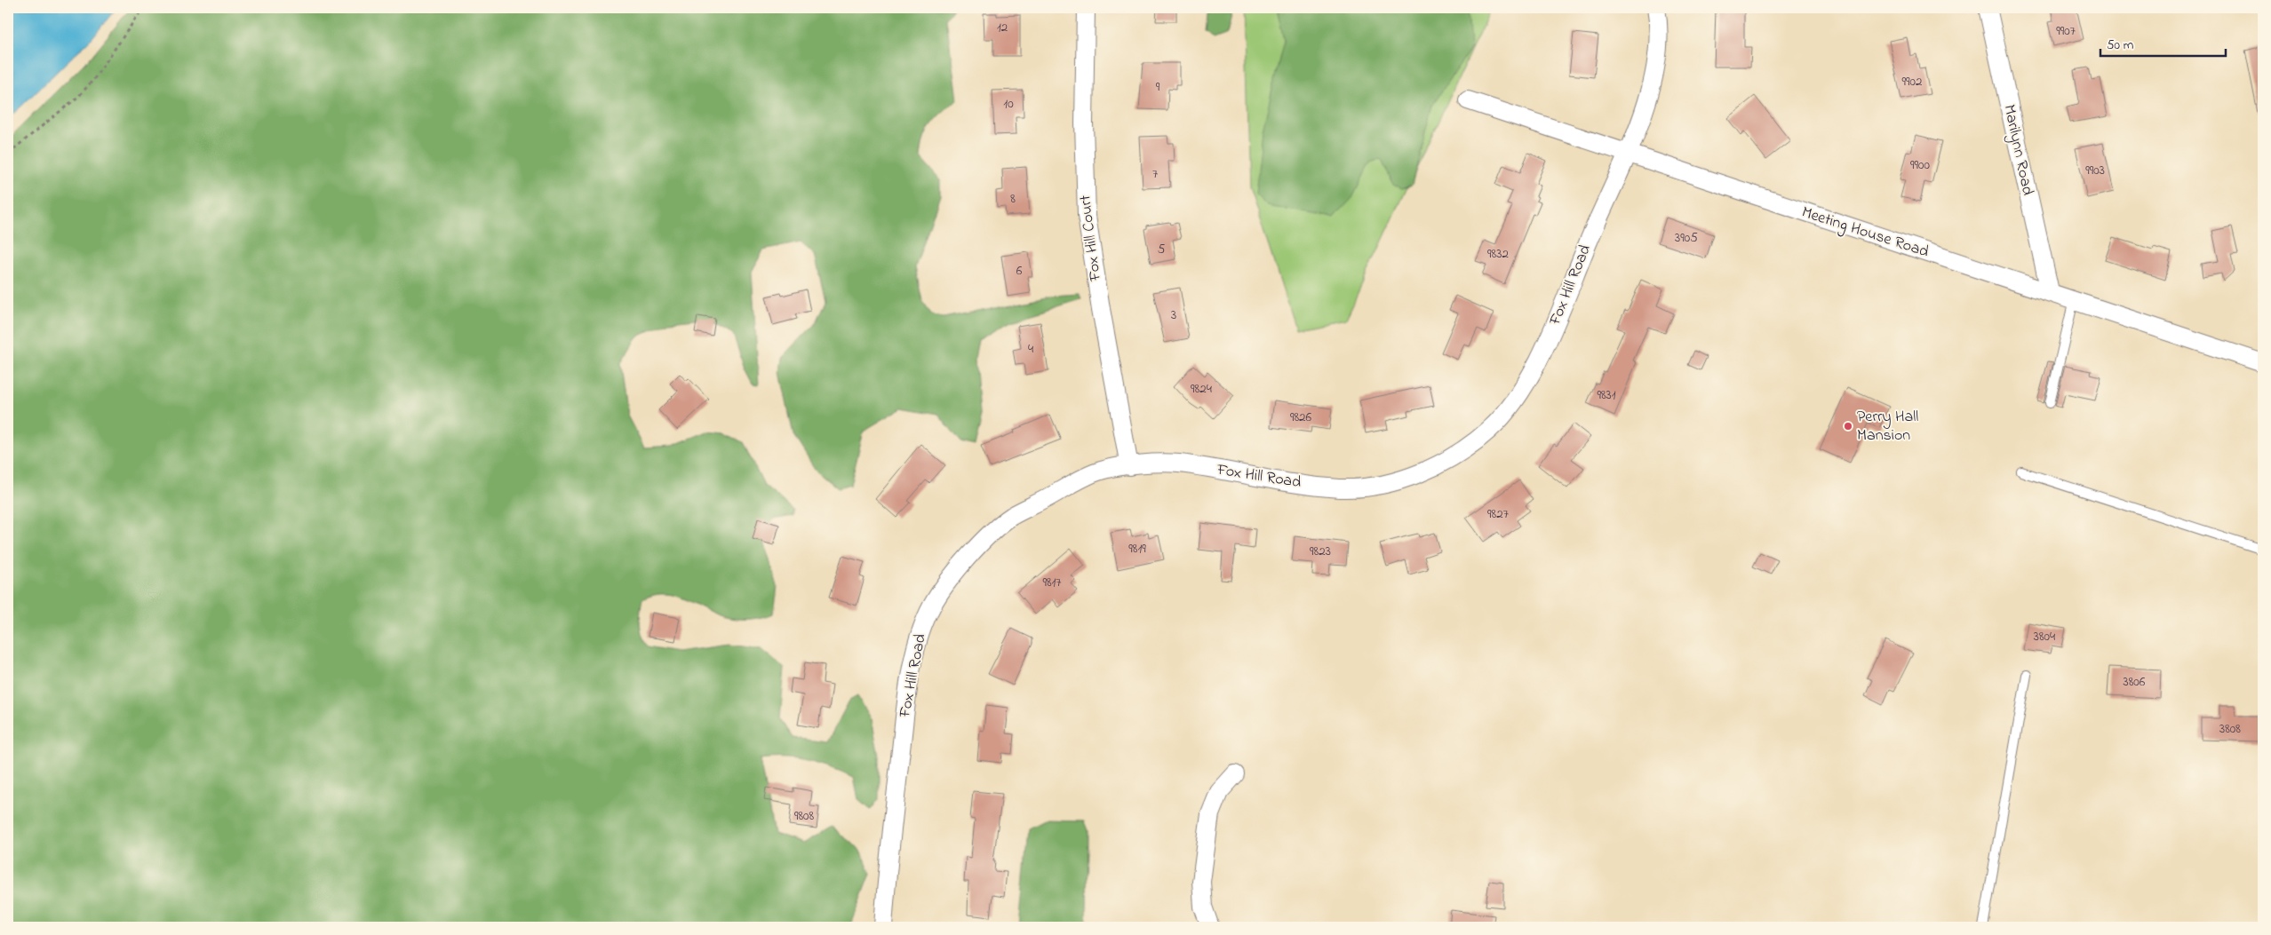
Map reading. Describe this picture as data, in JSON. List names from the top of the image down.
{
  "streets": {
    "street": [
      "Marilynn Road",
      "Meeting House Road",
      "Fox Hill Court",
      "Fox Hill Road"
    ]
  },
  "crossings": [
    ["Marilynn Road", "Meeting House Road"],
    ["Meeting House Road", "Fox Hill Road"],
    ["Fox Hill Court", "Fox Hill Road"]
  ],
  "places": ["Perry Hall Mansion"],
  "house_numbers": [
    "12",
    "9907",
    "9902",
    "9",
    "10",
    "9900",
    "9903",
    "7",
    "8",
    "3905",
    "5",
    "9832",
    "6",
    "3",
    "4",
    "9824",
    "9831",
    "9826",
    "9827",
    "9819",
    "9823",
    "9817",
    "3804",
    "3806",
    "3808",
    "9808"
  ],
  "scale_bar": "50 m"
}
